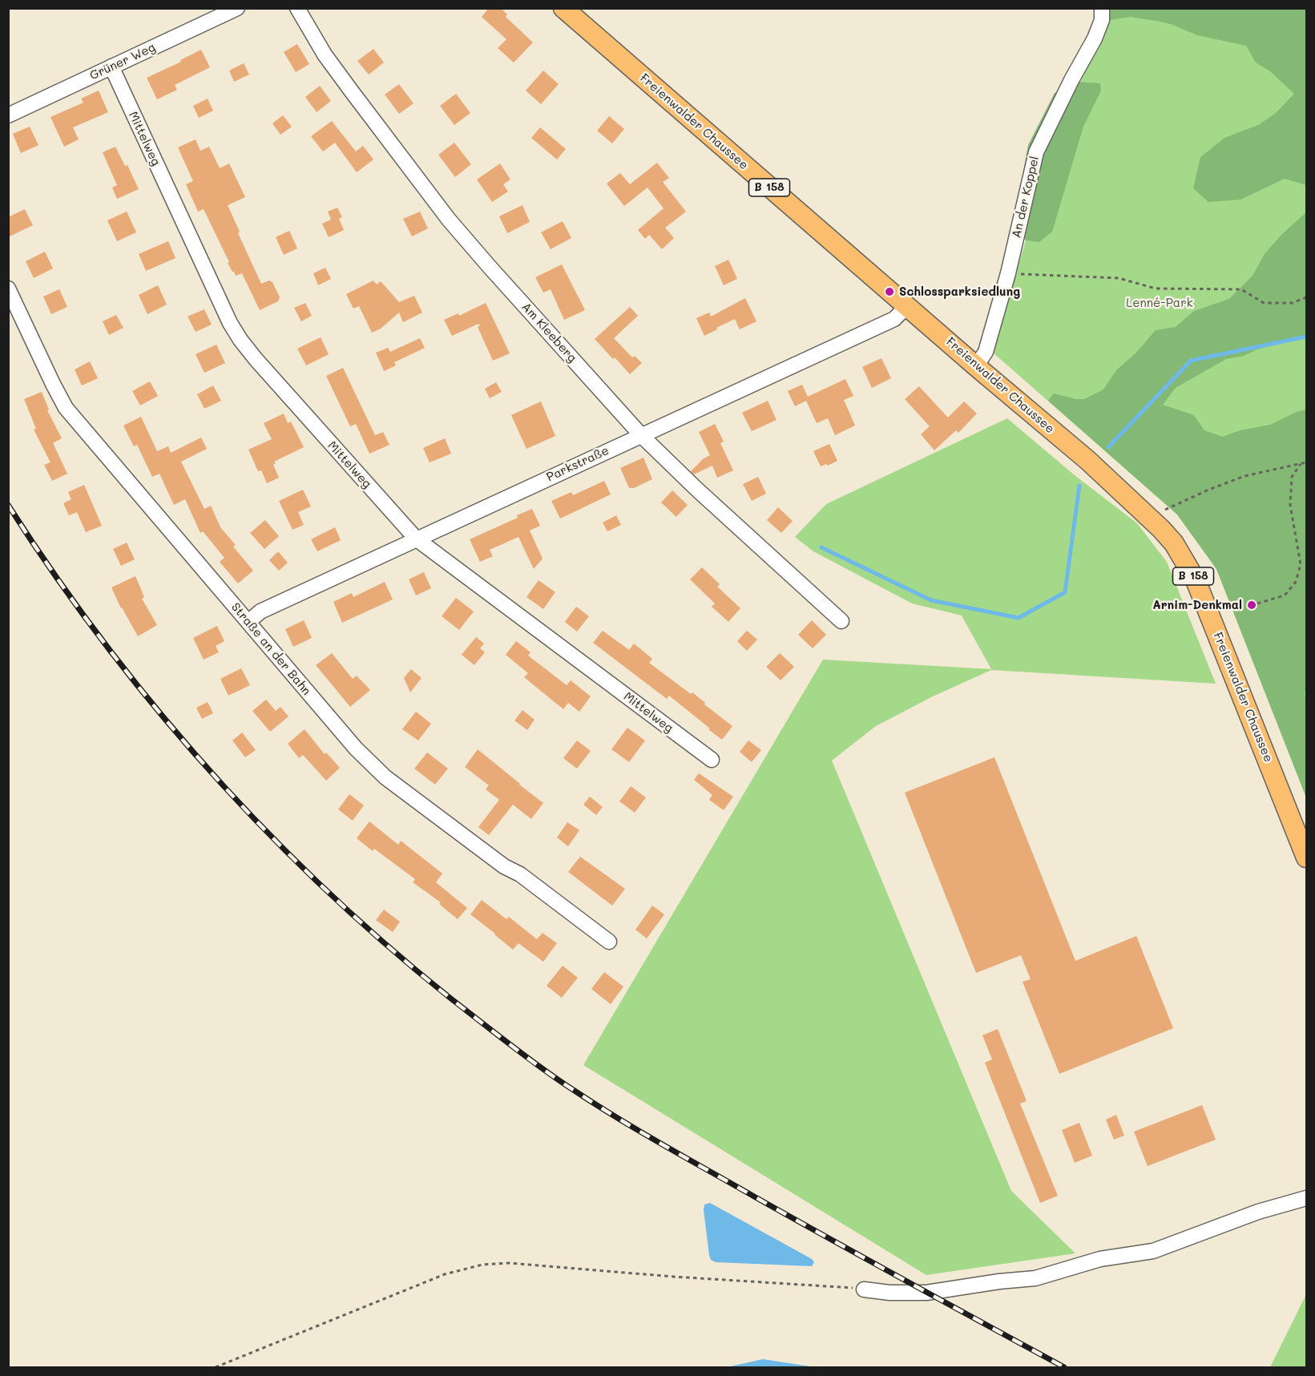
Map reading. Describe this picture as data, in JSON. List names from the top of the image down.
{
  "streets": {
    "main road": ["Freienwalder Chaussee", "B 158"],
    "street": [
      "Grüner Weg",
      "Mittelweg",
      "An der Koppel",
      "Am Kleeberg",
      "Parkstraße",
      "Straße an der Bahn"
    ]
  },
  "crossings": [
    ["Grüner Weg", "Mittelweg"],
    ["Freienwalder Chaussee", "An der Koppel"],
    ["Freienwalder Chaussee", "Parkstraße"],
    ["Mittelweg", "Parkstraße"],
    ["Am Kleeberg", "Parkstraße"],
    ["Parkstraße", "Straße an der Bahn"]
  ],
  "parks": ["Lenné-Park"],
  "places": ["Schlossparksiedlung", "Arnim-Denkmal"]
}
